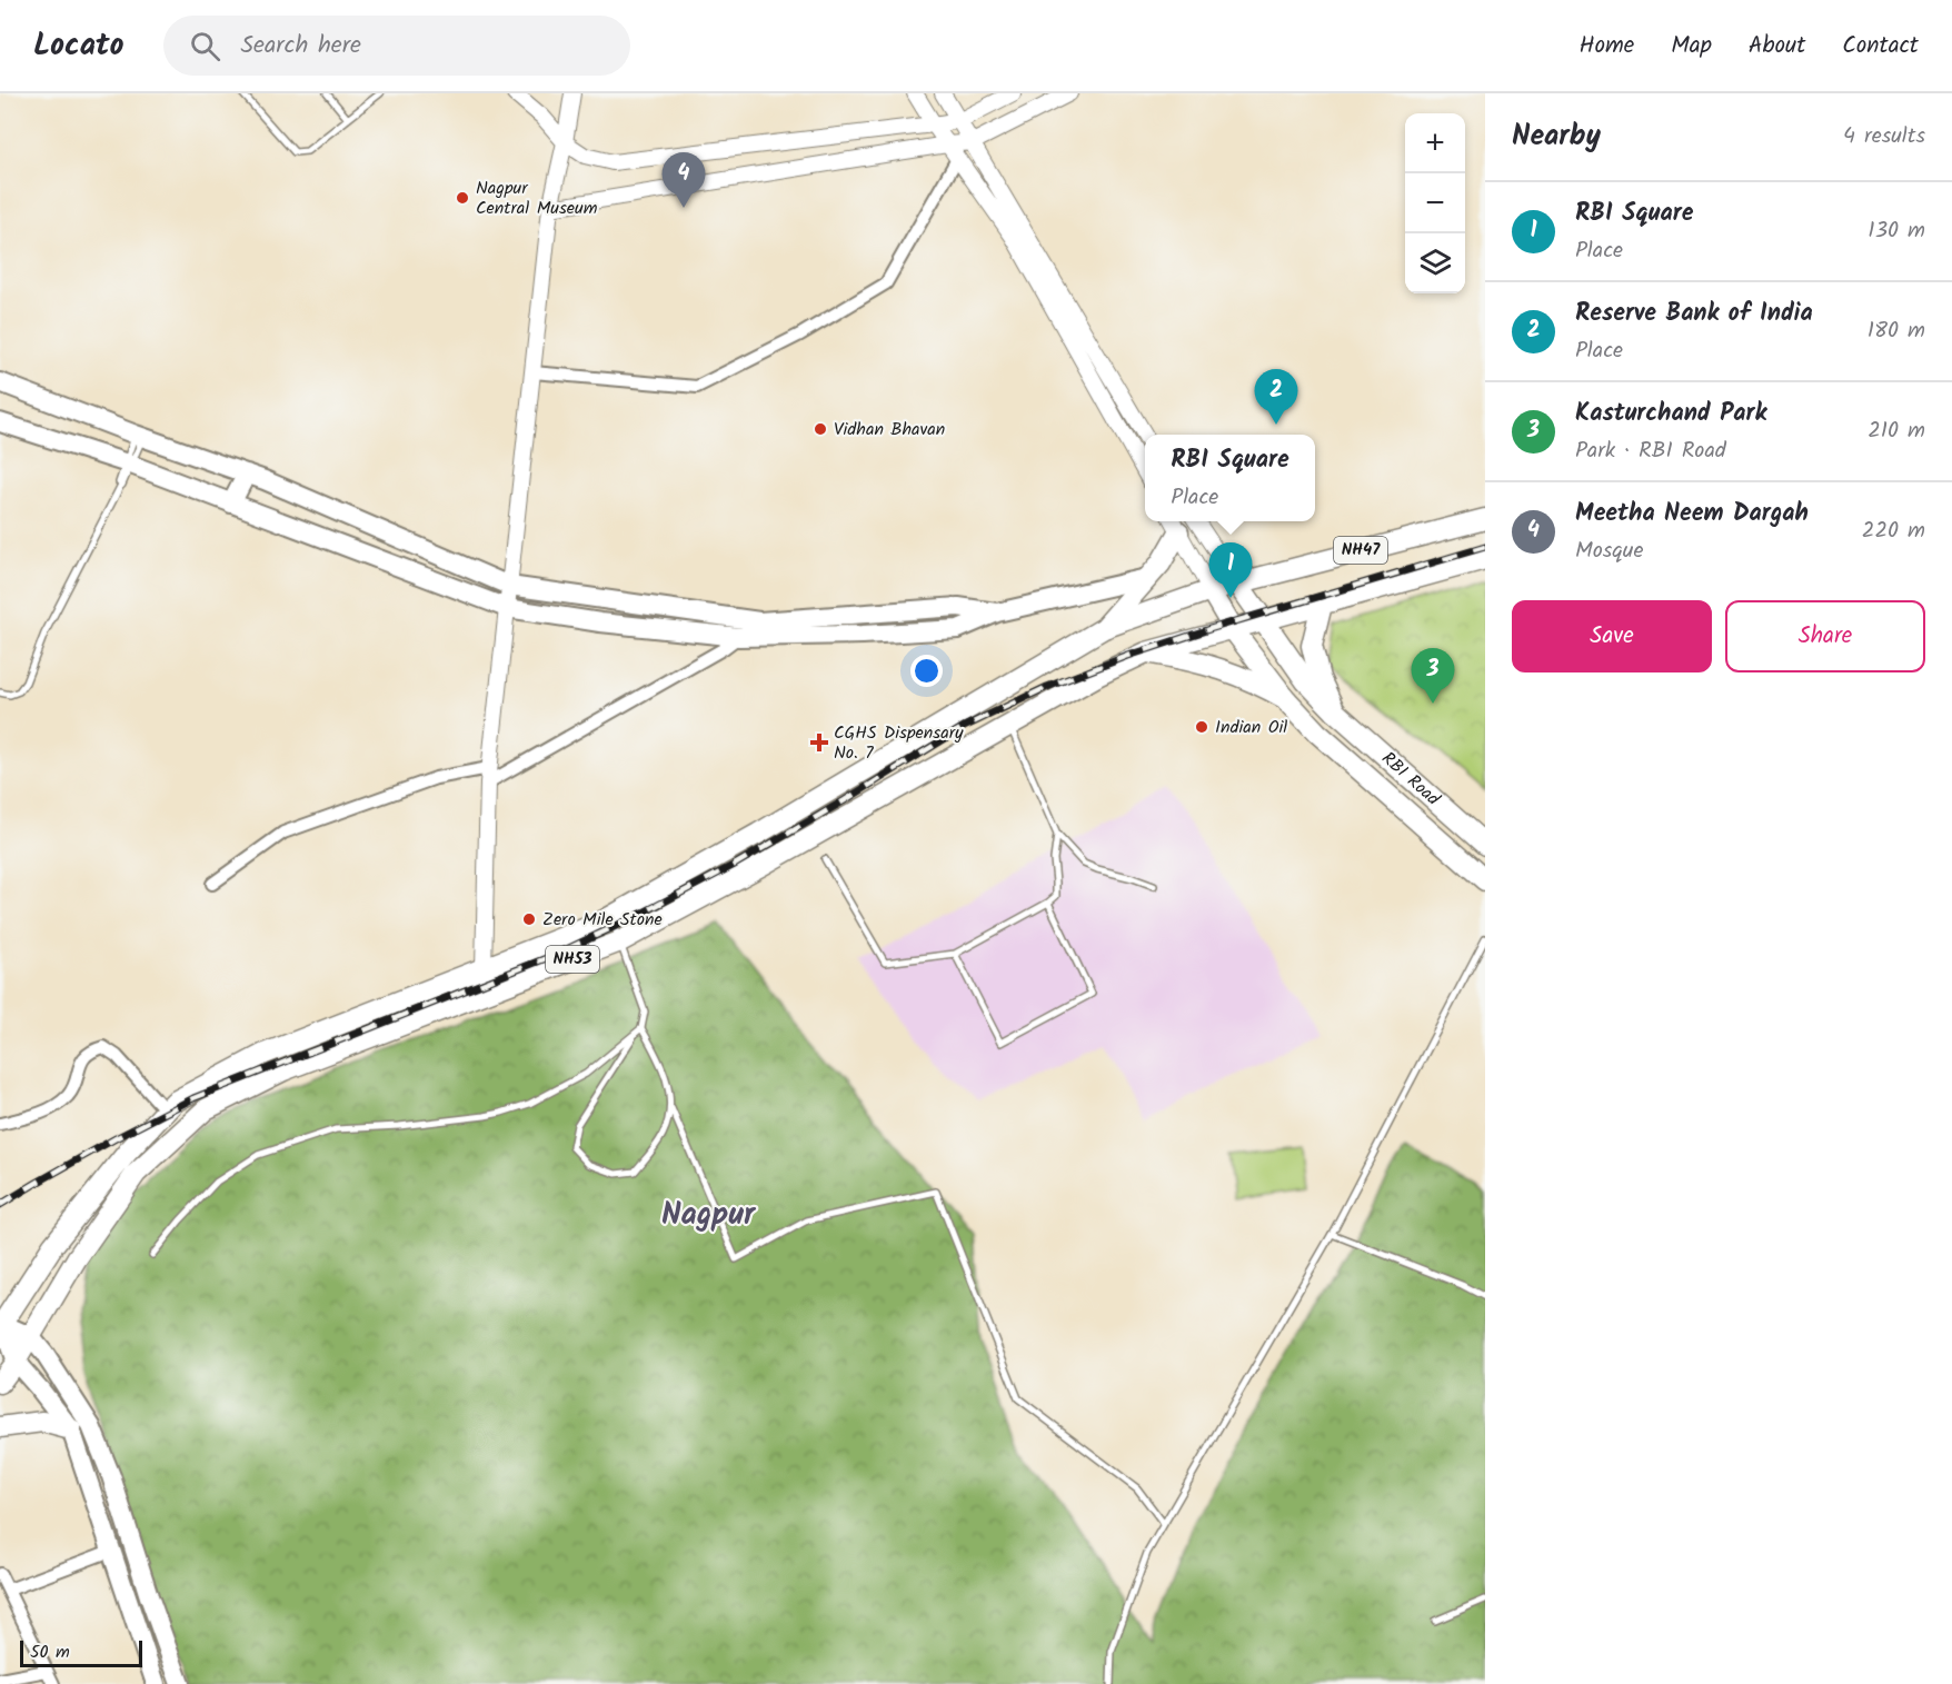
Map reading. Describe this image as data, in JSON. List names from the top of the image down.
{
  "streets": {
    "main road": ["NH47", "RBI Road", "NH53"]
  },
  "crossings": [
    ["NH47", "RBI Road"],
    ["NH47", "NH53"]
  ],
  "districts": ["Nagpur"],
  "places": {
    "other": [
      "Nagpur Central Museum",
      "Vidhan Bhavan",
      "Indian Oil",
      "Zero Mile Stone"
    ],
    "health": ["CGHS Dispensary No. 7"]
  },
  "scale_bar": "50 m",
  "page": {
    "header": "Locato",
    "search": "Search here",
    "nav": [
      "Home",
      "Map",
      "About",
      "Contact"
    ],
    "heading": ["Nearby", "4 results"],
    "map_buttons": ["+", "−"],
    "pins": [
      "4",
      "2",
      "1",
      "3"
    ],
    "list": [
      {
        "mark": "1",
        "name": "RBI Square",
        "note": "Place",
        "value": "130 m"
      },
      {
        "mark": "2",
        "name": "Reserve Bank of India",
        "note": "Place",
        "value": "180 m"
      },
      {
        "mark": "3",
        "name": "Kasturchand Park",
        "note": "Park · RBI Road",
        "value": "210 m"
      },
      {
        "mark": "4",
        "name": "Meetha Neem Dargah",
        "note": "Mosque",
        "value": "220 m"
      }
    ],
    "popup": ["RBI Square", "Place"],
    "buttons": ["Save", "Share"],
    "scale": "50 m"
  }
}
